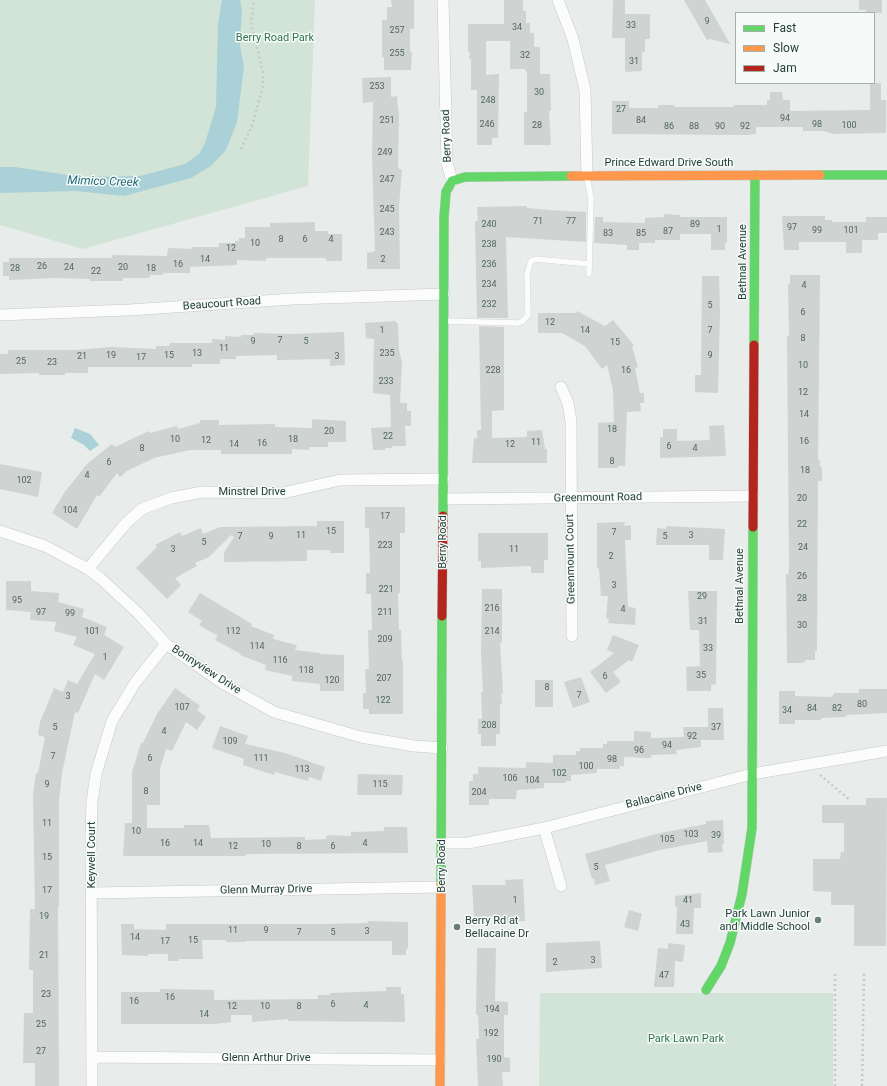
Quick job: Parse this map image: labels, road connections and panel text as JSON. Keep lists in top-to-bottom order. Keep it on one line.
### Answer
{"streets":{"street":["Berry Road","Prince Edward Drive South","Bethnal Avenue","Beaucourt Road","Minstrel Drive","Greenmount Road","Greenmount Court","Bonnyview Drive","Ballacaine Drive","Keywell Court","Glenn Murray Drive","Glenn Arthur Drive"]},"crossings":[["Berry Road","Prince Edward Drive South"],["Berry Road","Beaucourt Road"],["Berry Road","Minstrel Drive"],["Berry Road","Greenmount Road"],["Berry Road","Bonnyview Drive"],["Berry Road","Ballacaine Drive"],["Berry Road","Glenn Murray Drive"],["Berry Road","Glenn Arthur Drive"],["Prince Edward Drive South","Bethnal Avenue"],["Bethnal Avenue","Greenmount Road"],["Bethnal Avenue","Ballacaine Drive"],["Minstrel Drive","Bonnyview Drive"],["Greenmount Road","Greenmount Court"],["Bonnyview Drive","Keywell Court"],["Keywell Court","Glenn Murray Drive"],["Keywell Court","Glenn Arthur Drive"]],"water":["Mimico Creek"],"parks":["Berry Road Park","Park Lawn Park"],"places":["Park Lawn Junior and Middle School","Berry Rd at Bellacaine Dr"],"house_numbers":["9","33","34","257","255","32","31","253","30","248","27","94","251","84","246","98","28","100","86","88","90","92","249","247","245","71","77","240","89","97","1","99","101","87","243","83","85","8","6","4","10","238","12","14","2","16","236","26","24","20","28","18","22","234","4","232","5","6","12","1","14","7","8","7","9","5","15","11","13","235","19","15","9","21","3","17","25","23","10","228","16","233","12","14","18","20","22","10","18","12","16","11","16","14","12","6","8","4","8","6","18","4","102","20","104","17","22","15","7","11","3","7","9","5","5","223","24","3","11","2","26","3","221","29","28","95","216","4","97","211","99","31","30","101","112","214","209","114","33","1","116","118","35","6","207","120","8","7","3","122","80","107","84","82","34","208","5","37","4","92","109","94","96","7","6","111","98","100","113","102","106","104","9","115","8","204","11","10","103","39","105","16","14","4","10","12","8","6","15","5","17","1","41","19","43","11","9","3","7","5","14","15","17","21","3","2","47","23","16","16","6","4","12","10","8","194","14","25","192","27","190"],"legend":["Fast","Slow","Jam"]}
